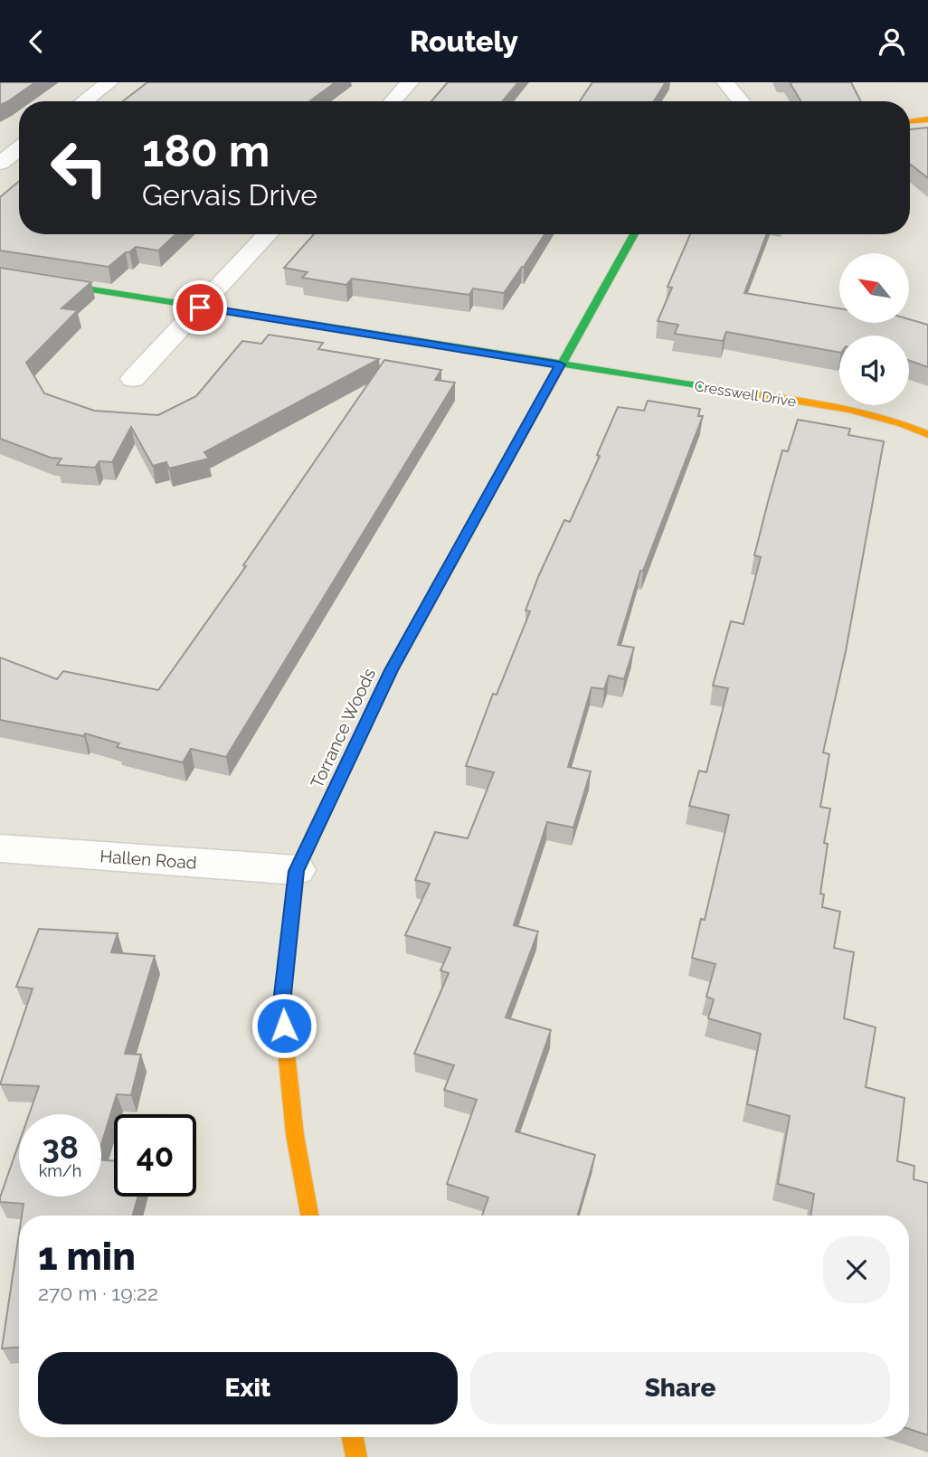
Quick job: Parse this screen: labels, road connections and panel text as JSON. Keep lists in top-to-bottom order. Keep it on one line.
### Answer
{"streets":{"street":["Cresswell Drive","Torrance Woods","Hallen Road"]},"crossings":[["Cresswell Drive","Torrance Woods"],["Torrance Woods","Hallen Road"]],"north":"top left","page":{"header":"Routely","turn":["180 m","Gervais Drive"],"speed":"38 km/h","limit":"40","heading":["1 min","270 m · 19:22"],"buttons":["Exit","Share"]}}
